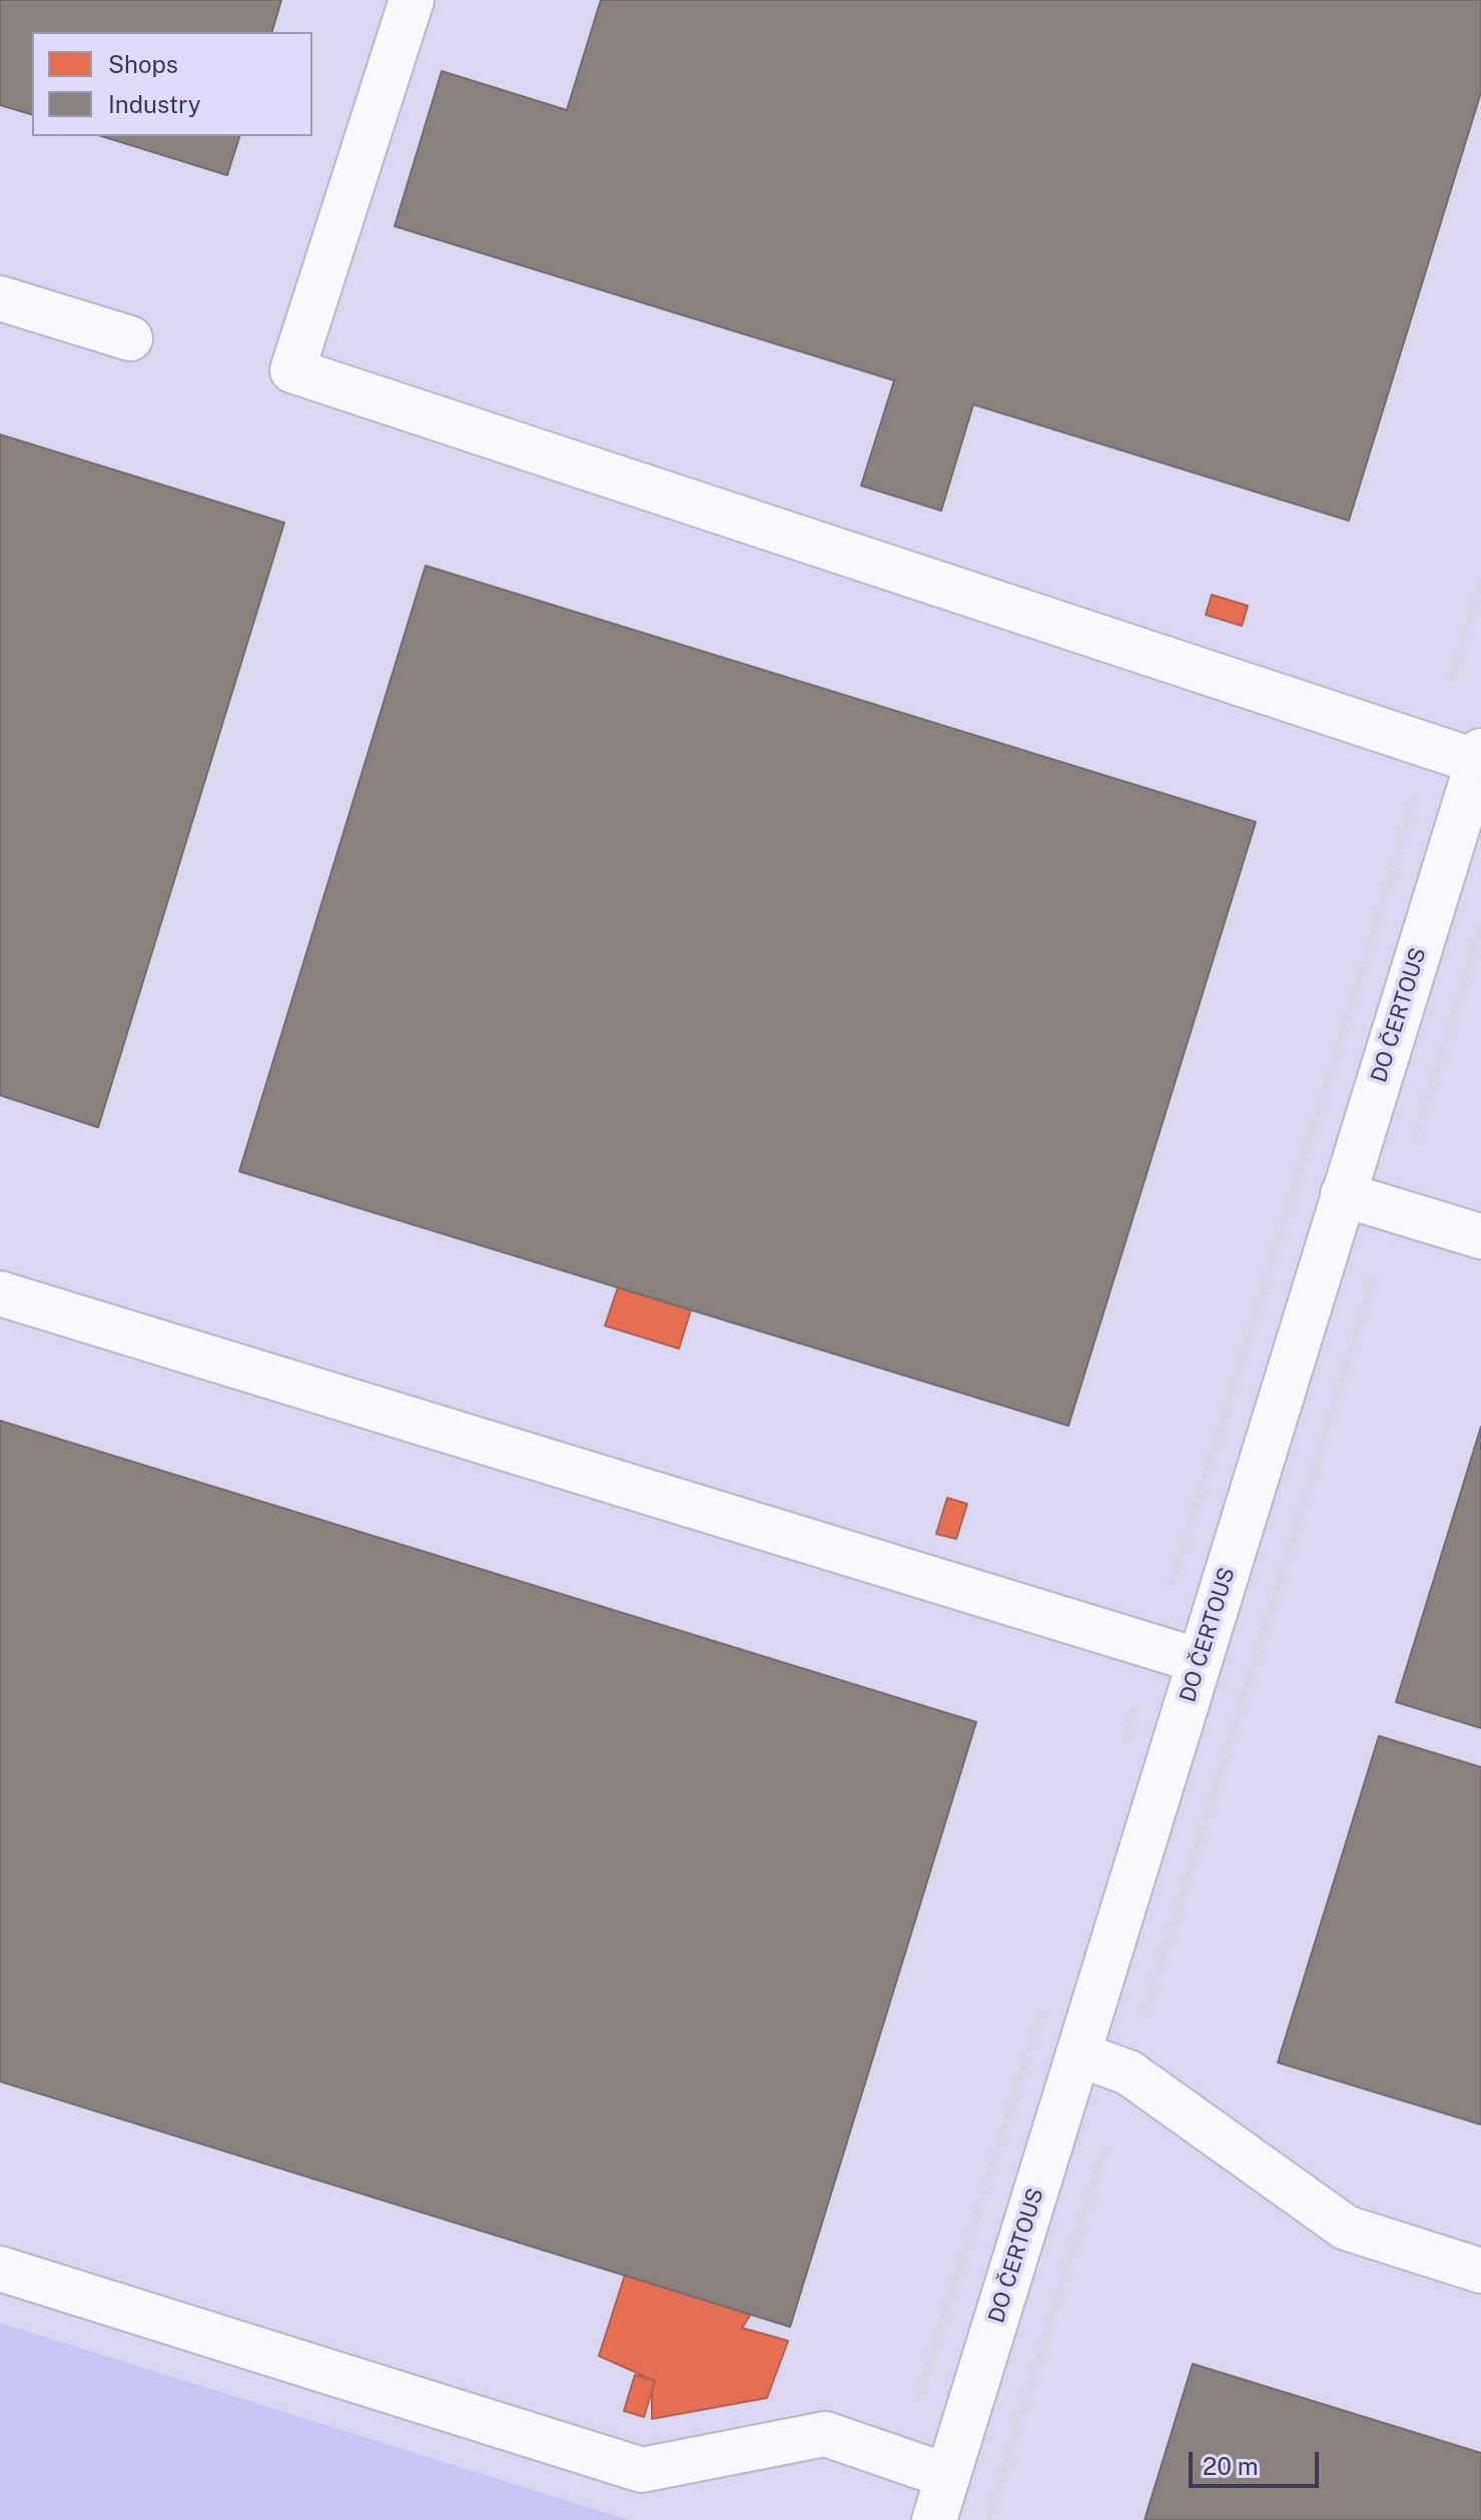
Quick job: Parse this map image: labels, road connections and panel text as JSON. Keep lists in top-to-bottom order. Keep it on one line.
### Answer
{"streets":{"street":["DO ČERTOUS"]},"legend":["Shops","Industry"],"scale_bar":"20 m"}
